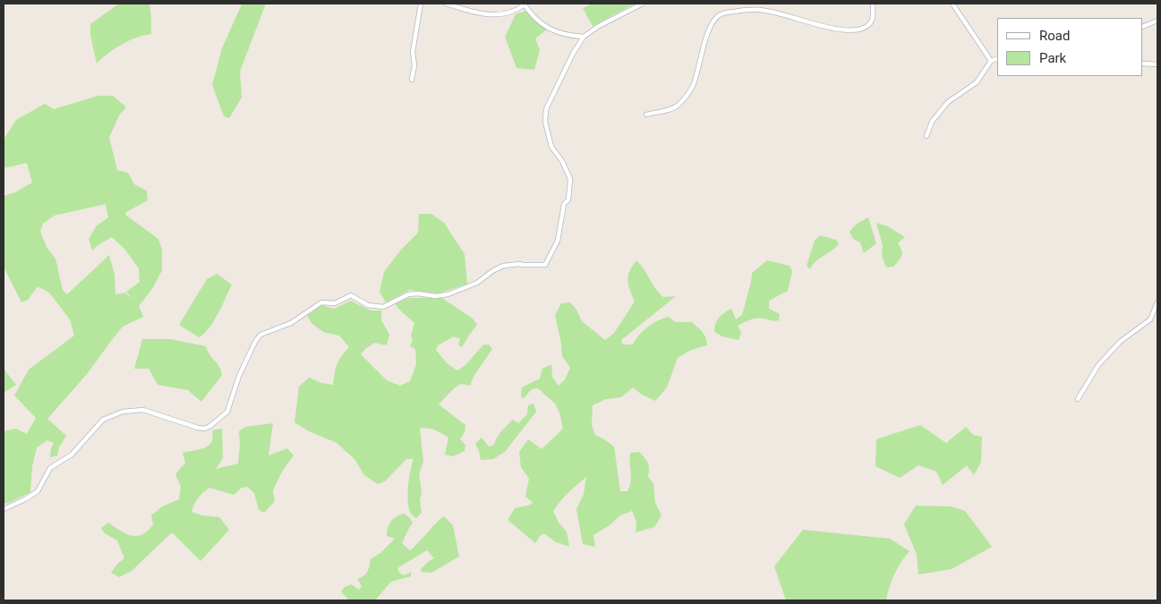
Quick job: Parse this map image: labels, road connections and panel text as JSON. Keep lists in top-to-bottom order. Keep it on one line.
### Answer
{"legend":["Road","Park"]}
